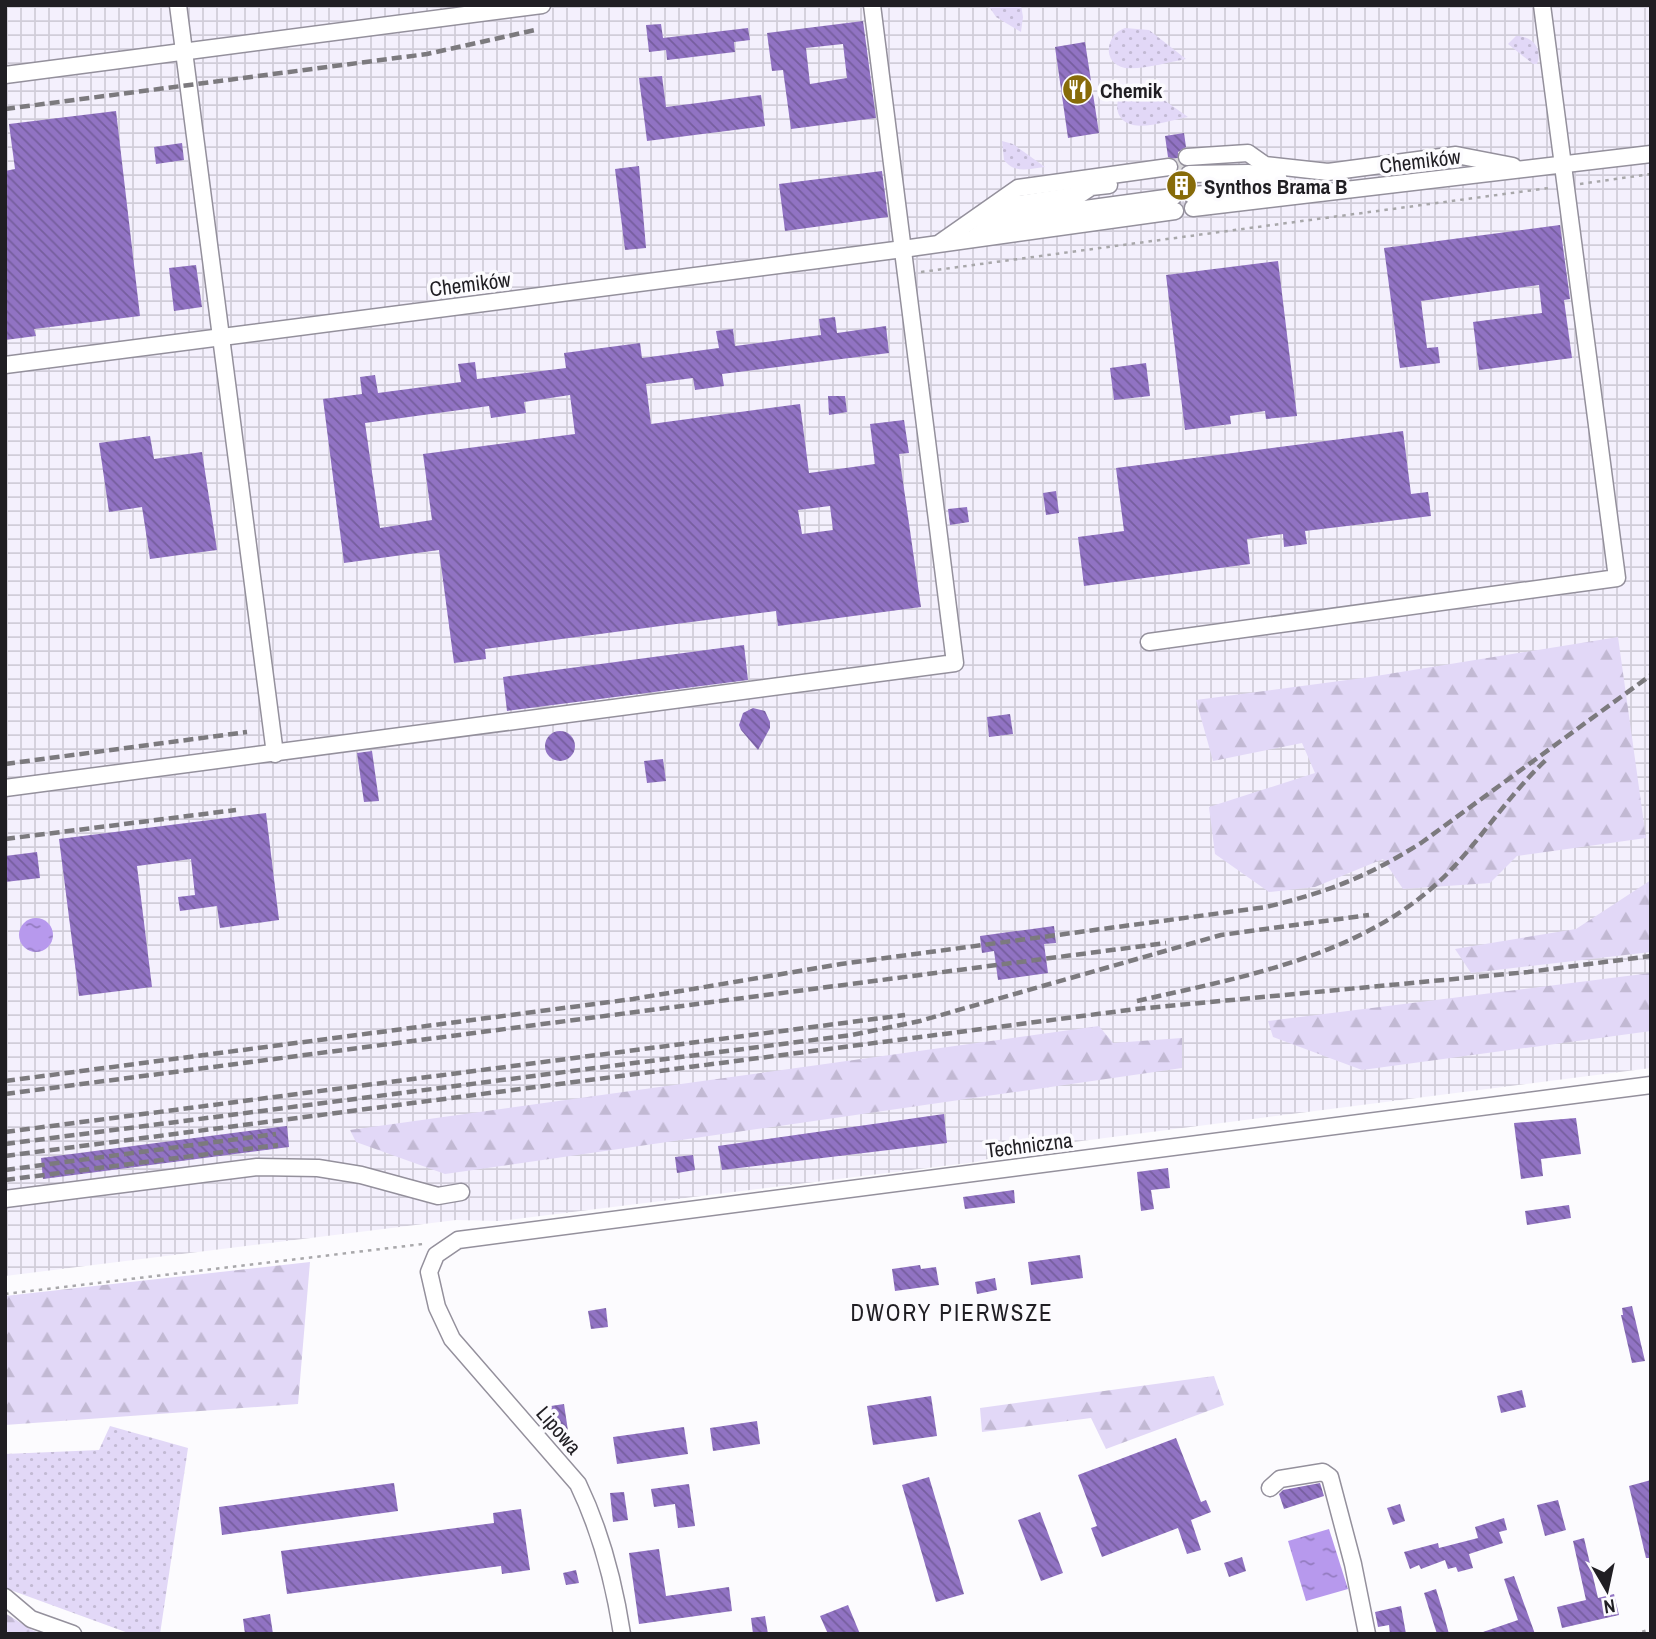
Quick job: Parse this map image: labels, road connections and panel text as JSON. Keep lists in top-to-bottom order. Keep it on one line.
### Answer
{"streets":{"street":["Chemików","Techniczna","Lipowa"]},"crossings":[["Techniczna","Lipowa"]],"districts":["DWORY PIERWSZE"],"places":{"restaurant":["Chemik"],"building":["Synthos Brama B"]},"north":"bottom"}
